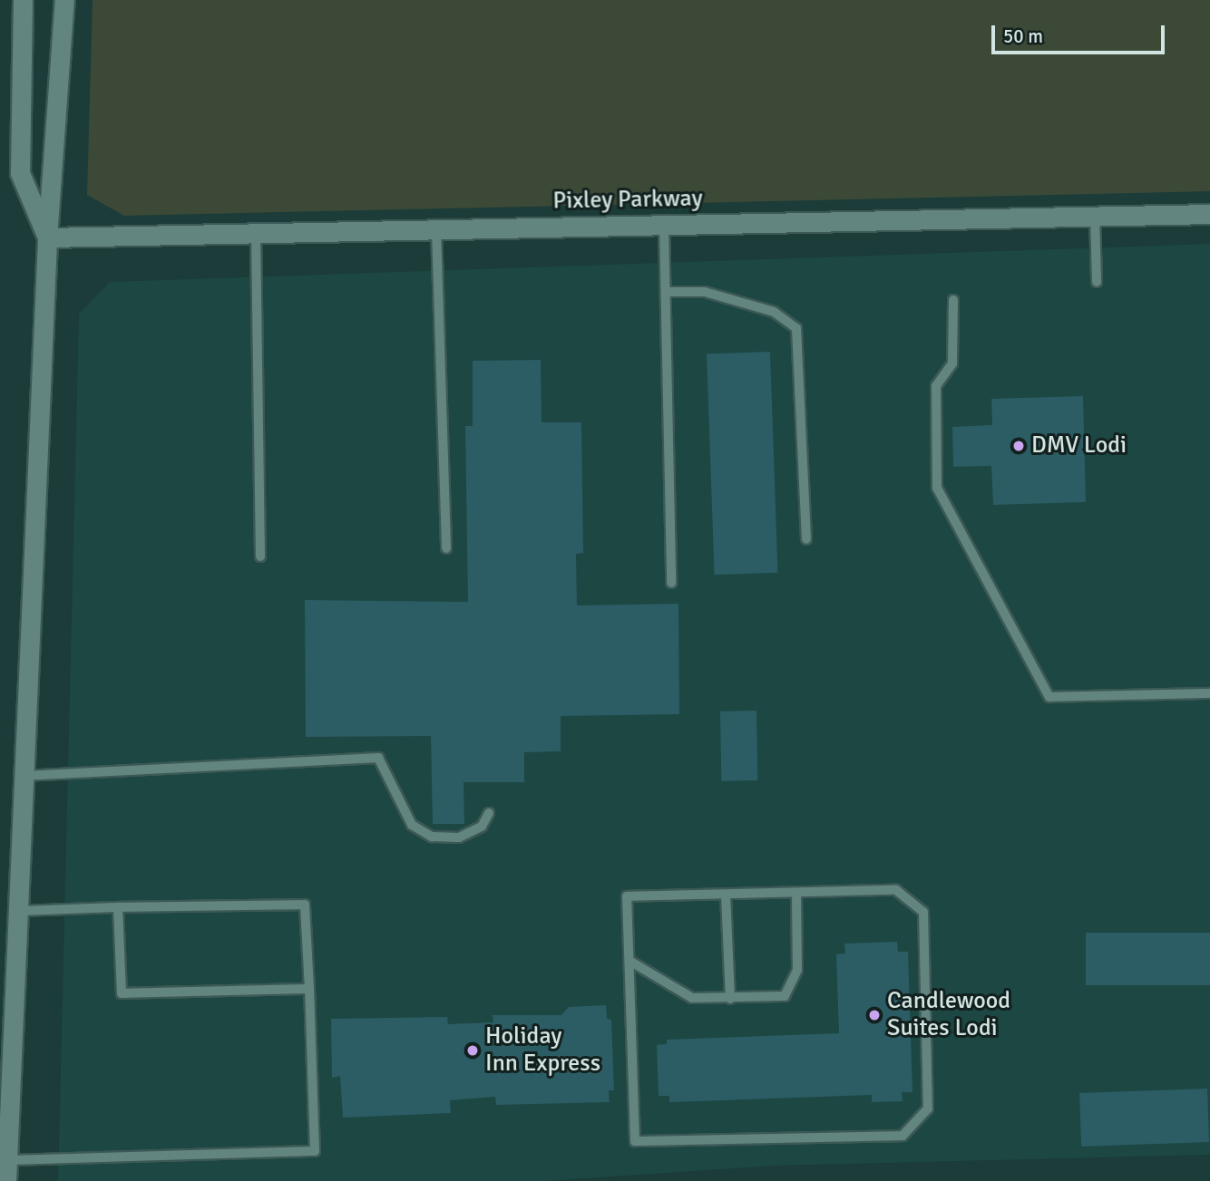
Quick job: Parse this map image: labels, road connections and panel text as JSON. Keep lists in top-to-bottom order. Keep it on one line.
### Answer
{"streets":{"street":["Pixley Parkway"]},"places":["DMV Lodi","Candlewood Suites Lodi","Holiday Inn Express"],"scale_bar":"50 m"}
